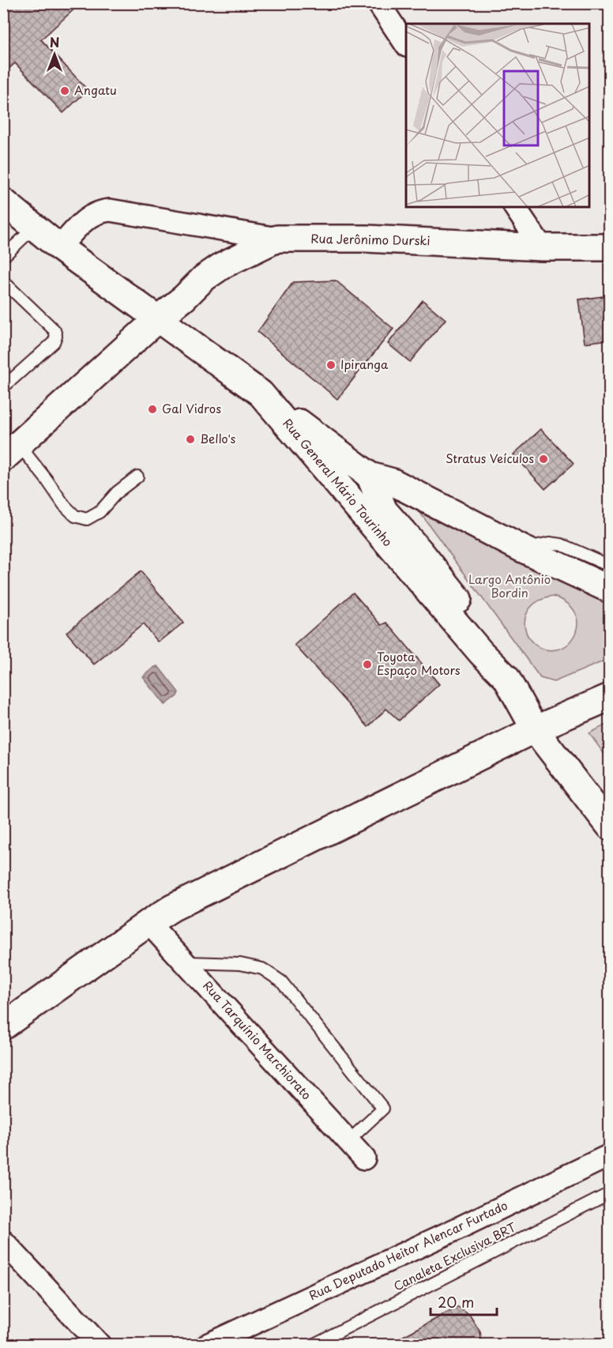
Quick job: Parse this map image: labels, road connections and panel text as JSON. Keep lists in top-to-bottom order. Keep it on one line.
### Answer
{"streets":{"main road":["Rua Jerônimo Durski","Rua General Mário Tourinho"],"street":["Rua Tarquínio Marchiorato","Rua Deputado Heitor Alencar Furtado"],"lane":["Canaleta Exclusiva BRT"]},"crossings":[["Rua Jerônimo Durski","Rua General Mário Tourinho"]],"parks":["Largo Antônio Bordin"],"places":["Angatu","Ipiranga","Gal Vidros","Bello's","Stratus Veículos","Toyota Espaço Motors"],"scale_bar":"20 m","north":"top"}
